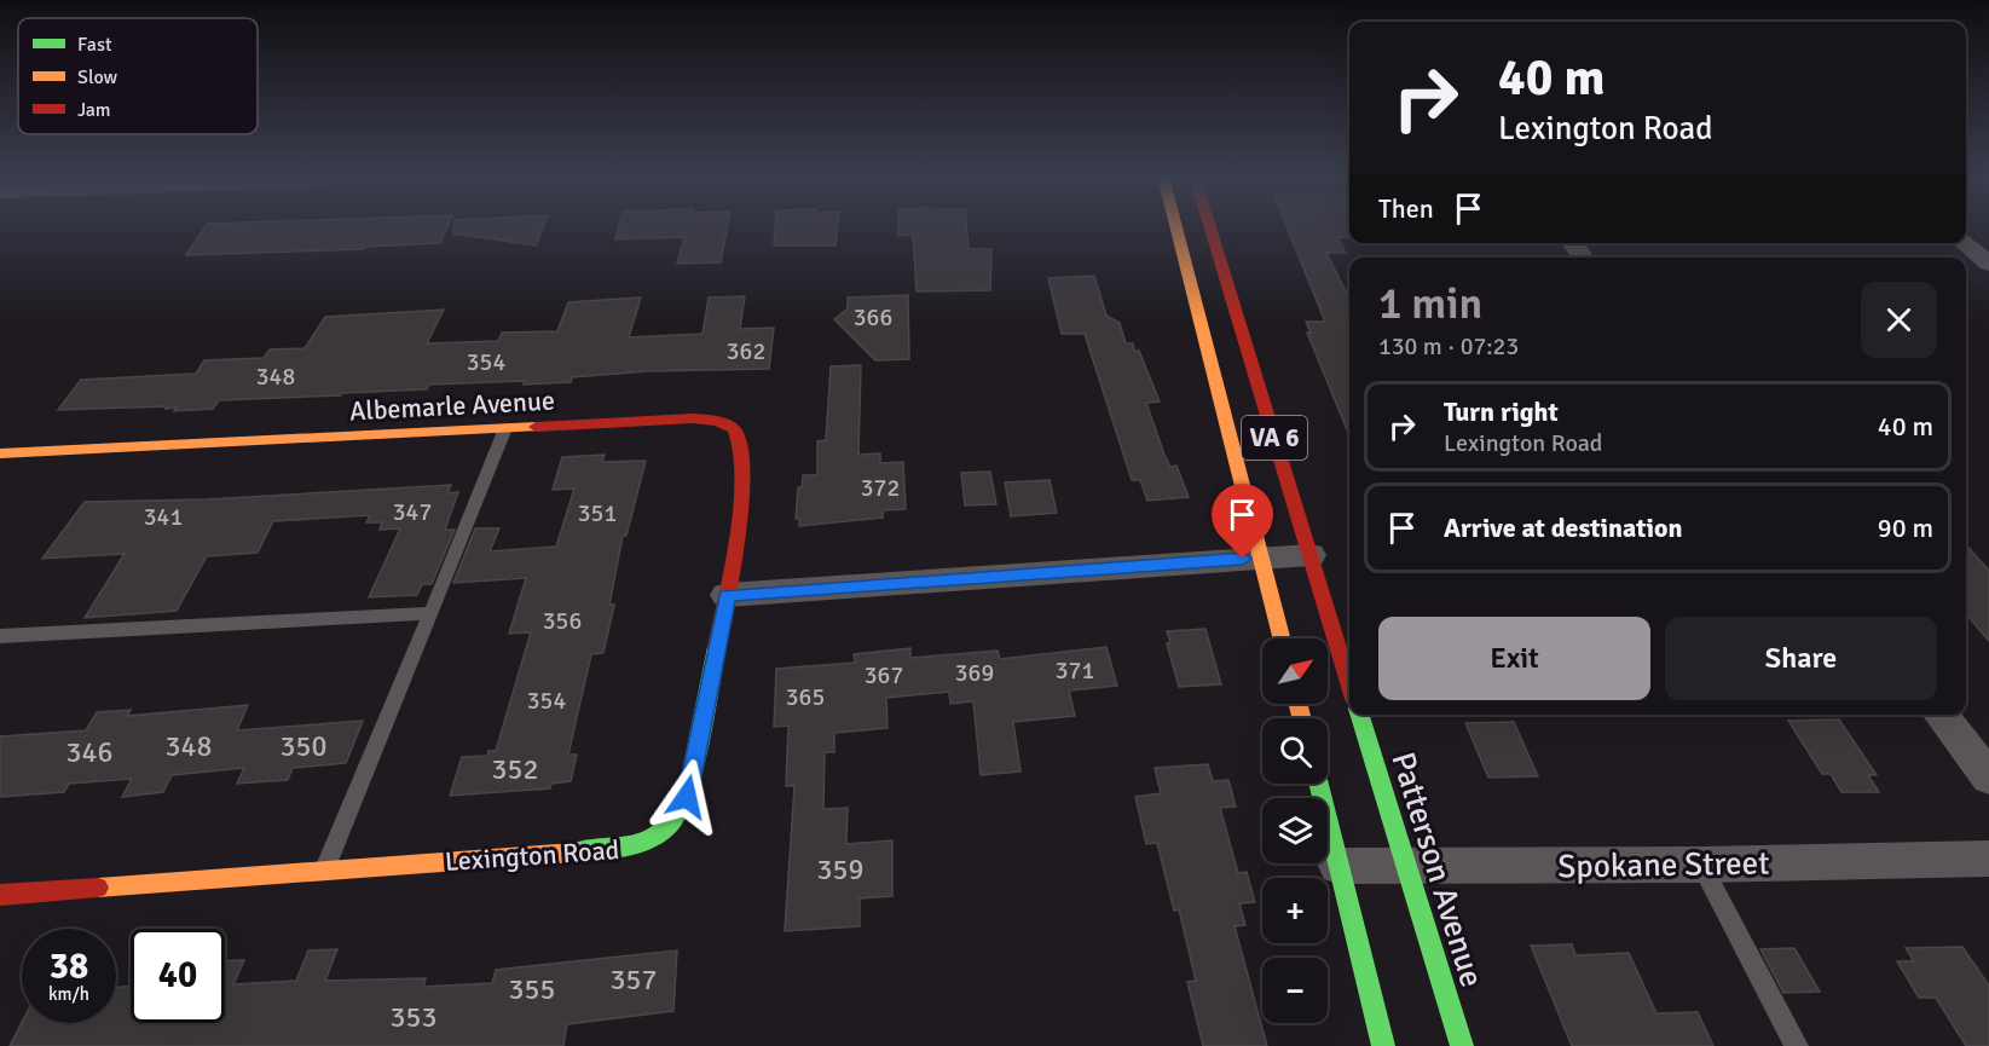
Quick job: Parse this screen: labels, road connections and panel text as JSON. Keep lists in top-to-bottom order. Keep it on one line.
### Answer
{"streets":{"main road":["Albemarle Avenue","VA 6","Lexington Road","Patterson Avenue"],"street":["Spokane Street"]},"crossings":[["Albemarle Avenue","Lexington Road"],["Spokane Street","Patterson Avenue"]],"house_numbers":["366","362","354","348","372","347","351","341","356","371","369","367","365","354","348","350","346","352","359","357","355","353"],"legend":["Fast","Slow","Jam"],"north":"top right","page":{"turn":["40 m","Lexington Road"],"then":"Then","heading":["1 min","130 m · 07:23"],"list":[{"name":"Turn right","note":"Lexington Road","value":"40 m"},{"name":"Arrive at destination","value":"90 m"}],"buttons":["Exit","Share"],"map_buttons":["+","−"],"speed":"38 km/h","limit":"40"}}
